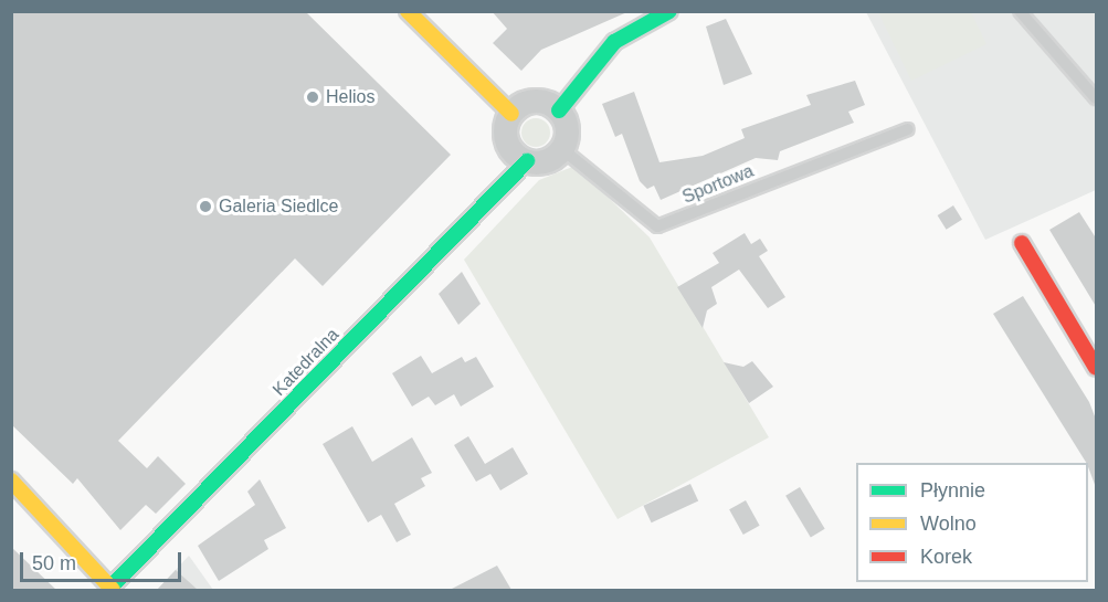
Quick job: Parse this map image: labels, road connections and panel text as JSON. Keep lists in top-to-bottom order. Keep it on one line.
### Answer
{"streets":{"street":["Katedralna"],"lane":["Sportowa"]},"crossings":[["Sportowa","Katedralna"]],"places":["Helios","Galeria Siedlce"],"legend":["Płynnie","Wolno","Korek"],"scale_bar":"50 m"}
